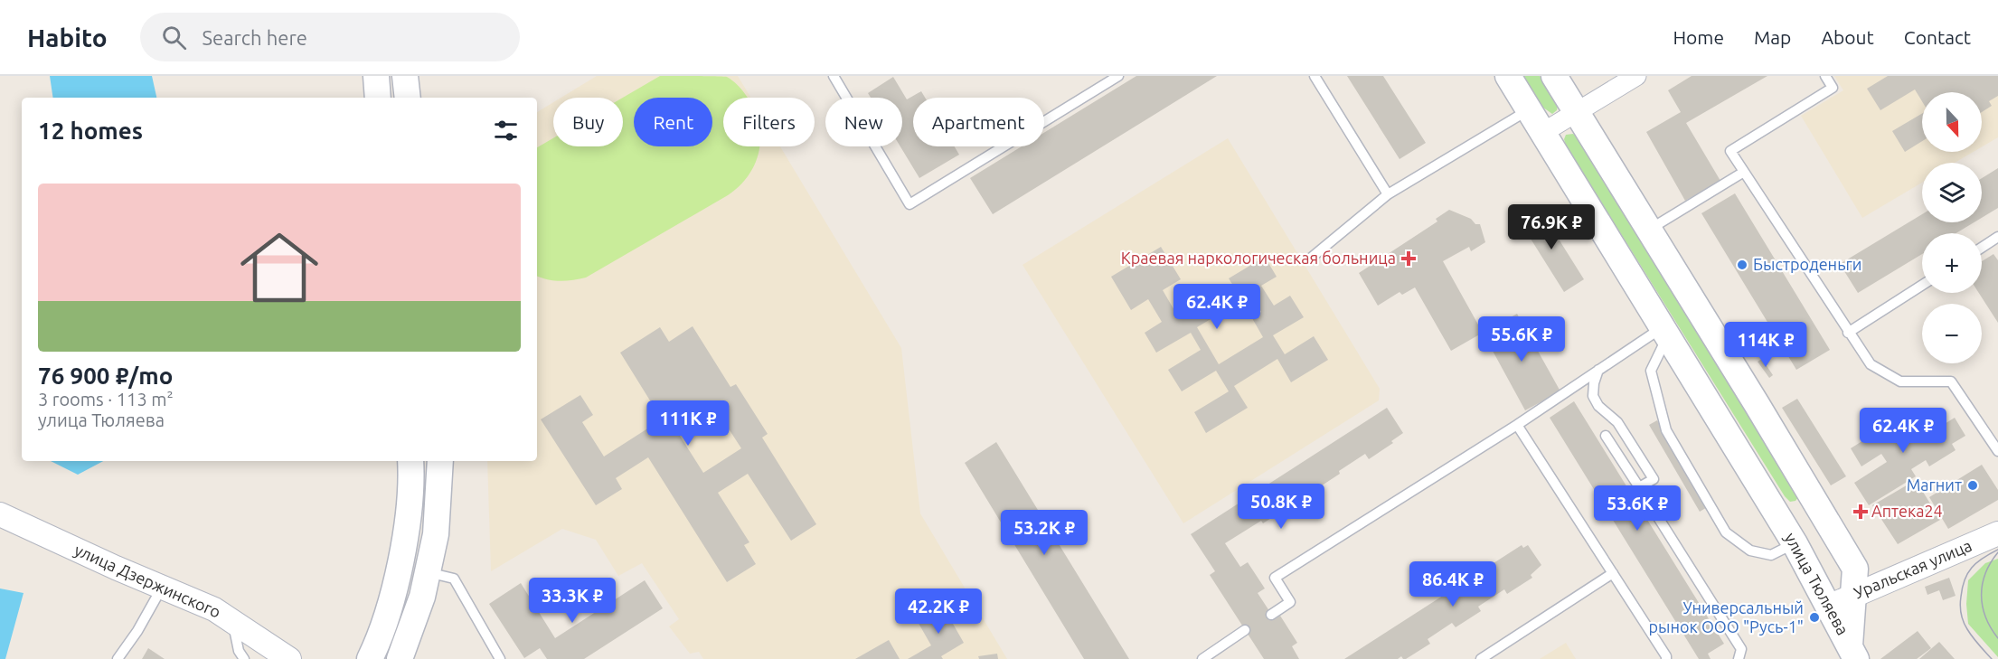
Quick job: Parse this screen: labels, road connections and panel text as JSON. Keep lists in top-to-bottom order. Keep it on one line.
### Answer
{"streets":{"main road":["улица Тюляева"],"street":["Уральская улица","улица Дзержинского"]},"crossings":[["Уральская улица","улица Тюляева"]],"places":{"health":["Краевая наркологическая больница","Аптека24"],"other":["Быстроденьги","Магнит","Универсальный рынок ООО \"Русь-1\""]},"north":"bottom","page":{"header":"Habito","search":"Search here","nav":["Home","Map","About","Contact"],"map_buttons":["+","−"],"chip":["Buy","Rent","Filters","New","Apartment"],"heading":"12 homes","list":[{"name":"76 900 ₽/mo","note":"3 rooms · 113 m² · улица Тюляева"}],"price":["76.9K ₽","62.4K ₽","55.6K ₽","114K ₽","111K ₽","62.4K ₽","50.8K ₽","53.6K ₽","53.2K ₽","86.4K ₽","33.3K ₽","42.2K ₽"]}}
